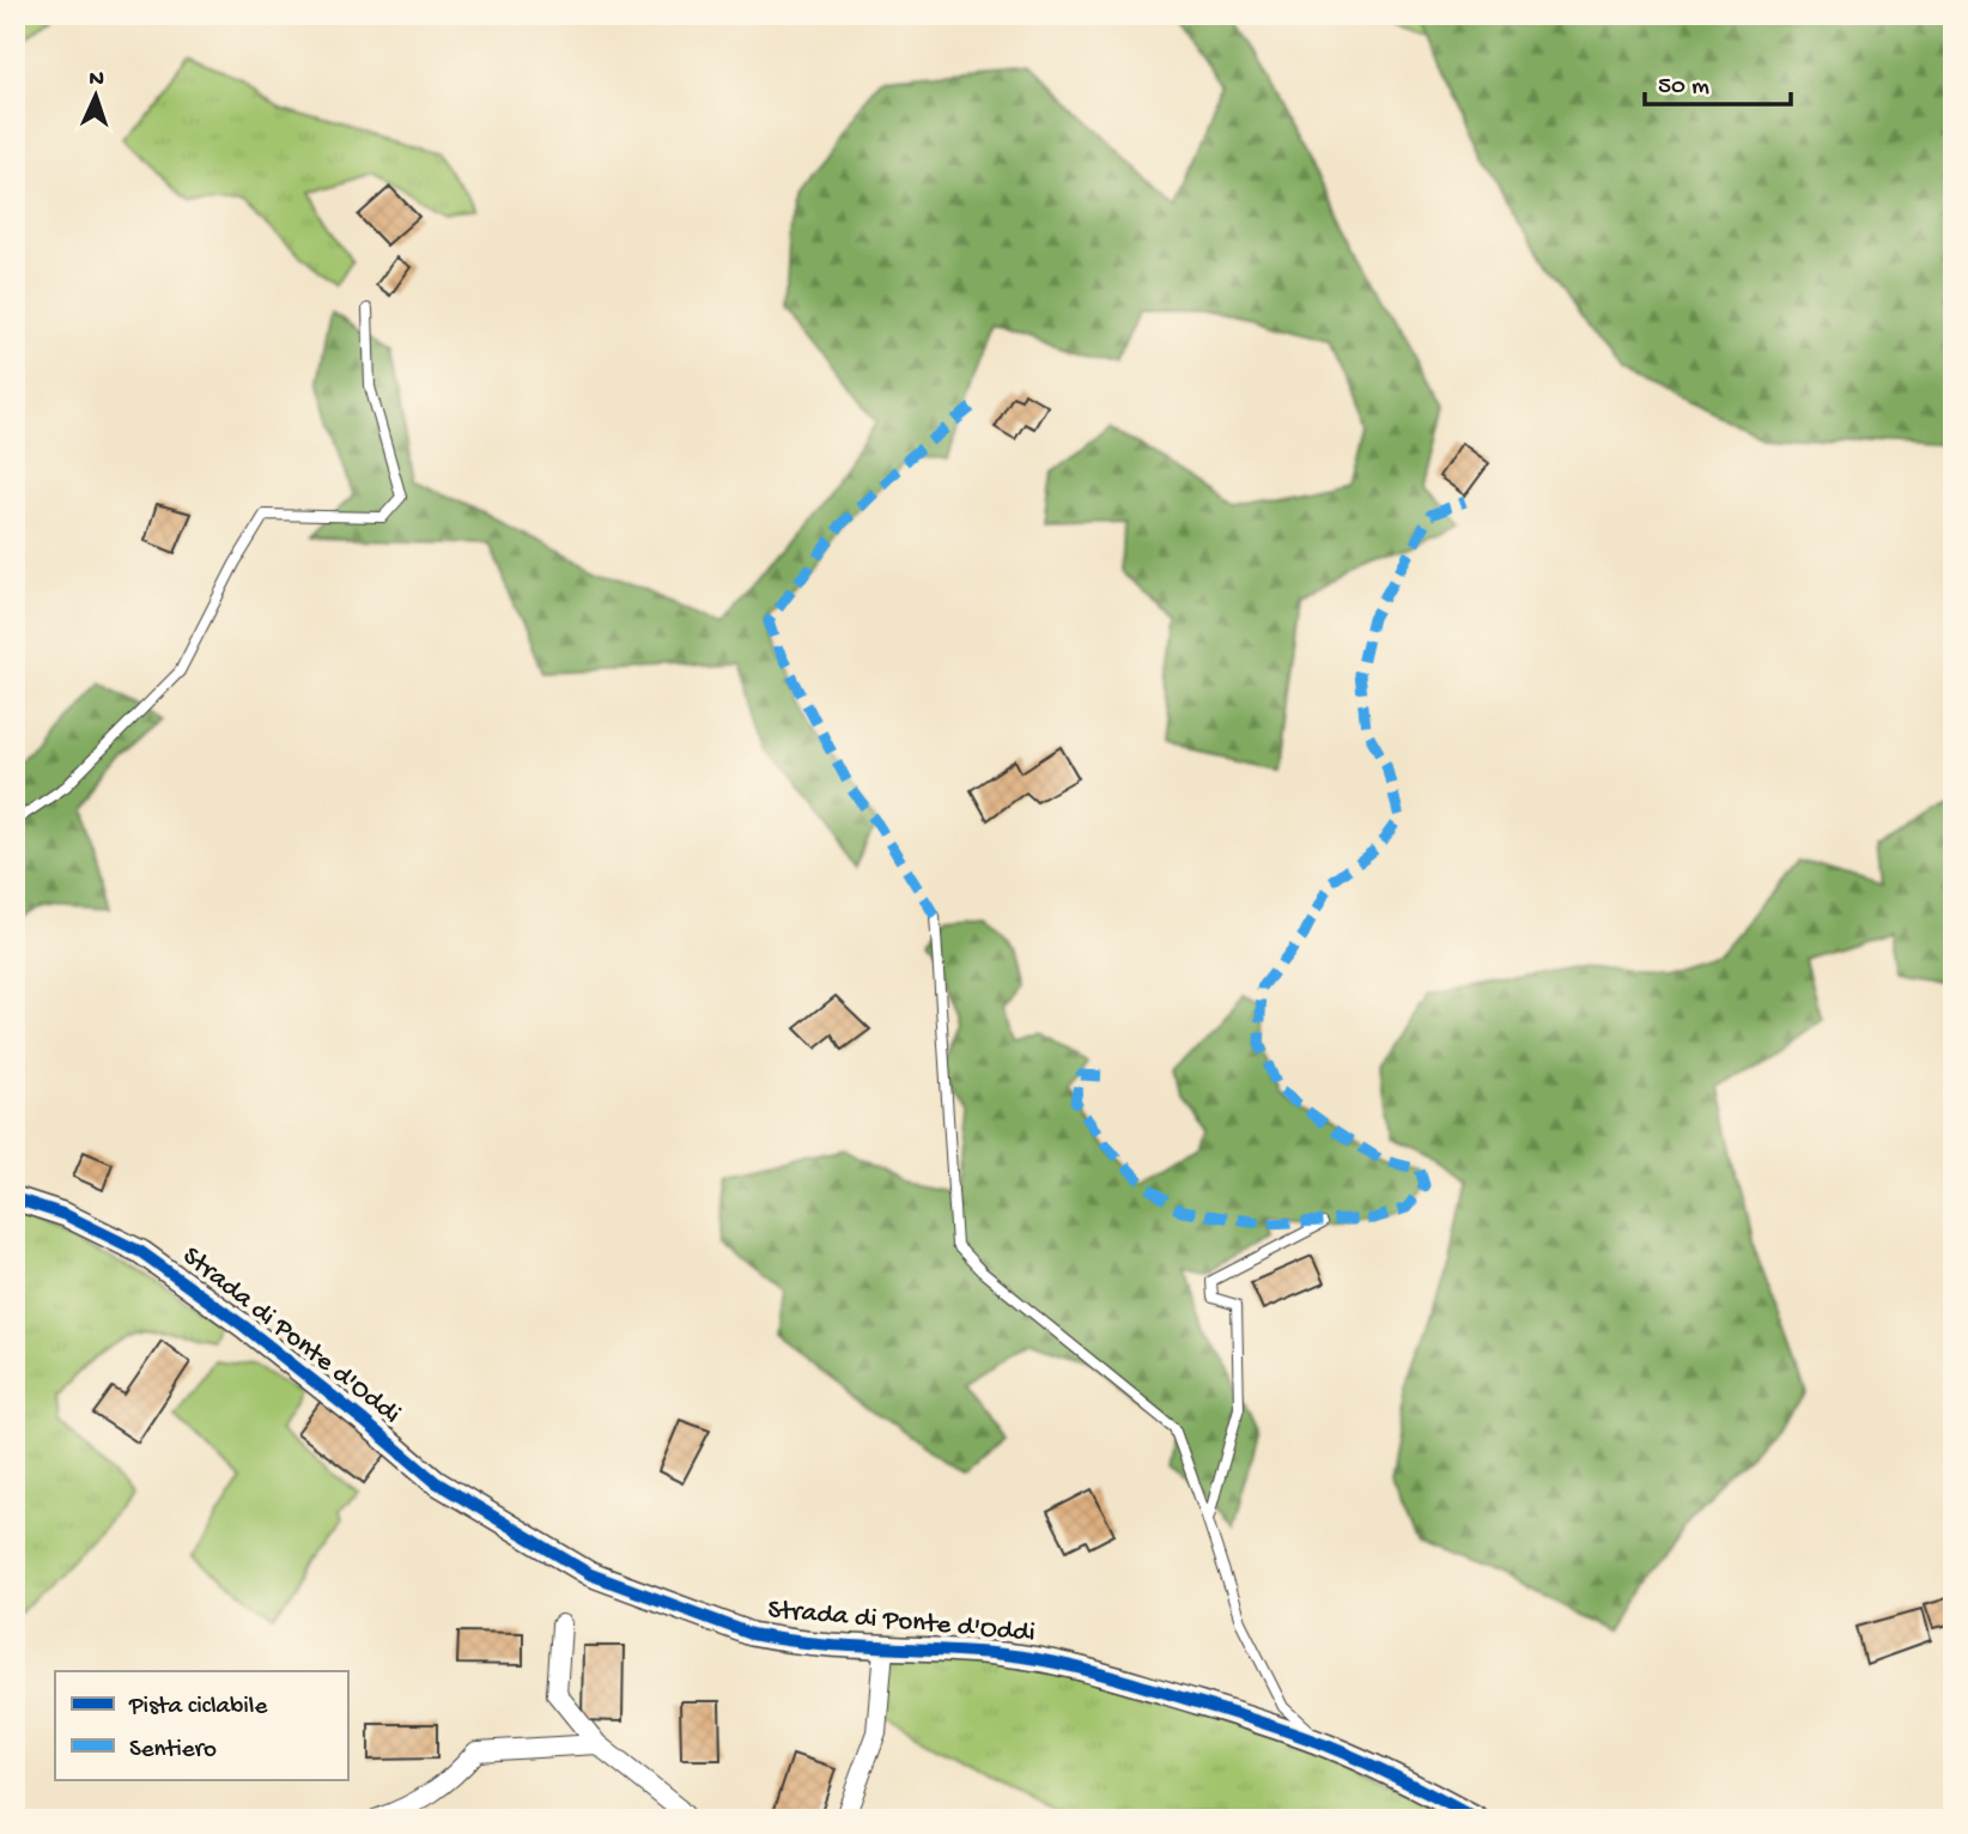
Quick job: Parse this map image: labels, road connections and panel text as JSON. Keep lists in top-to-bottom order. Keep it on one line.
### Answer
{"streets":{"street":["Strada di Ponte d'Oddi"]},"legend":["Pista ciclabile","Sentiero"],"scale_bar":"50 m","north":"top"}
